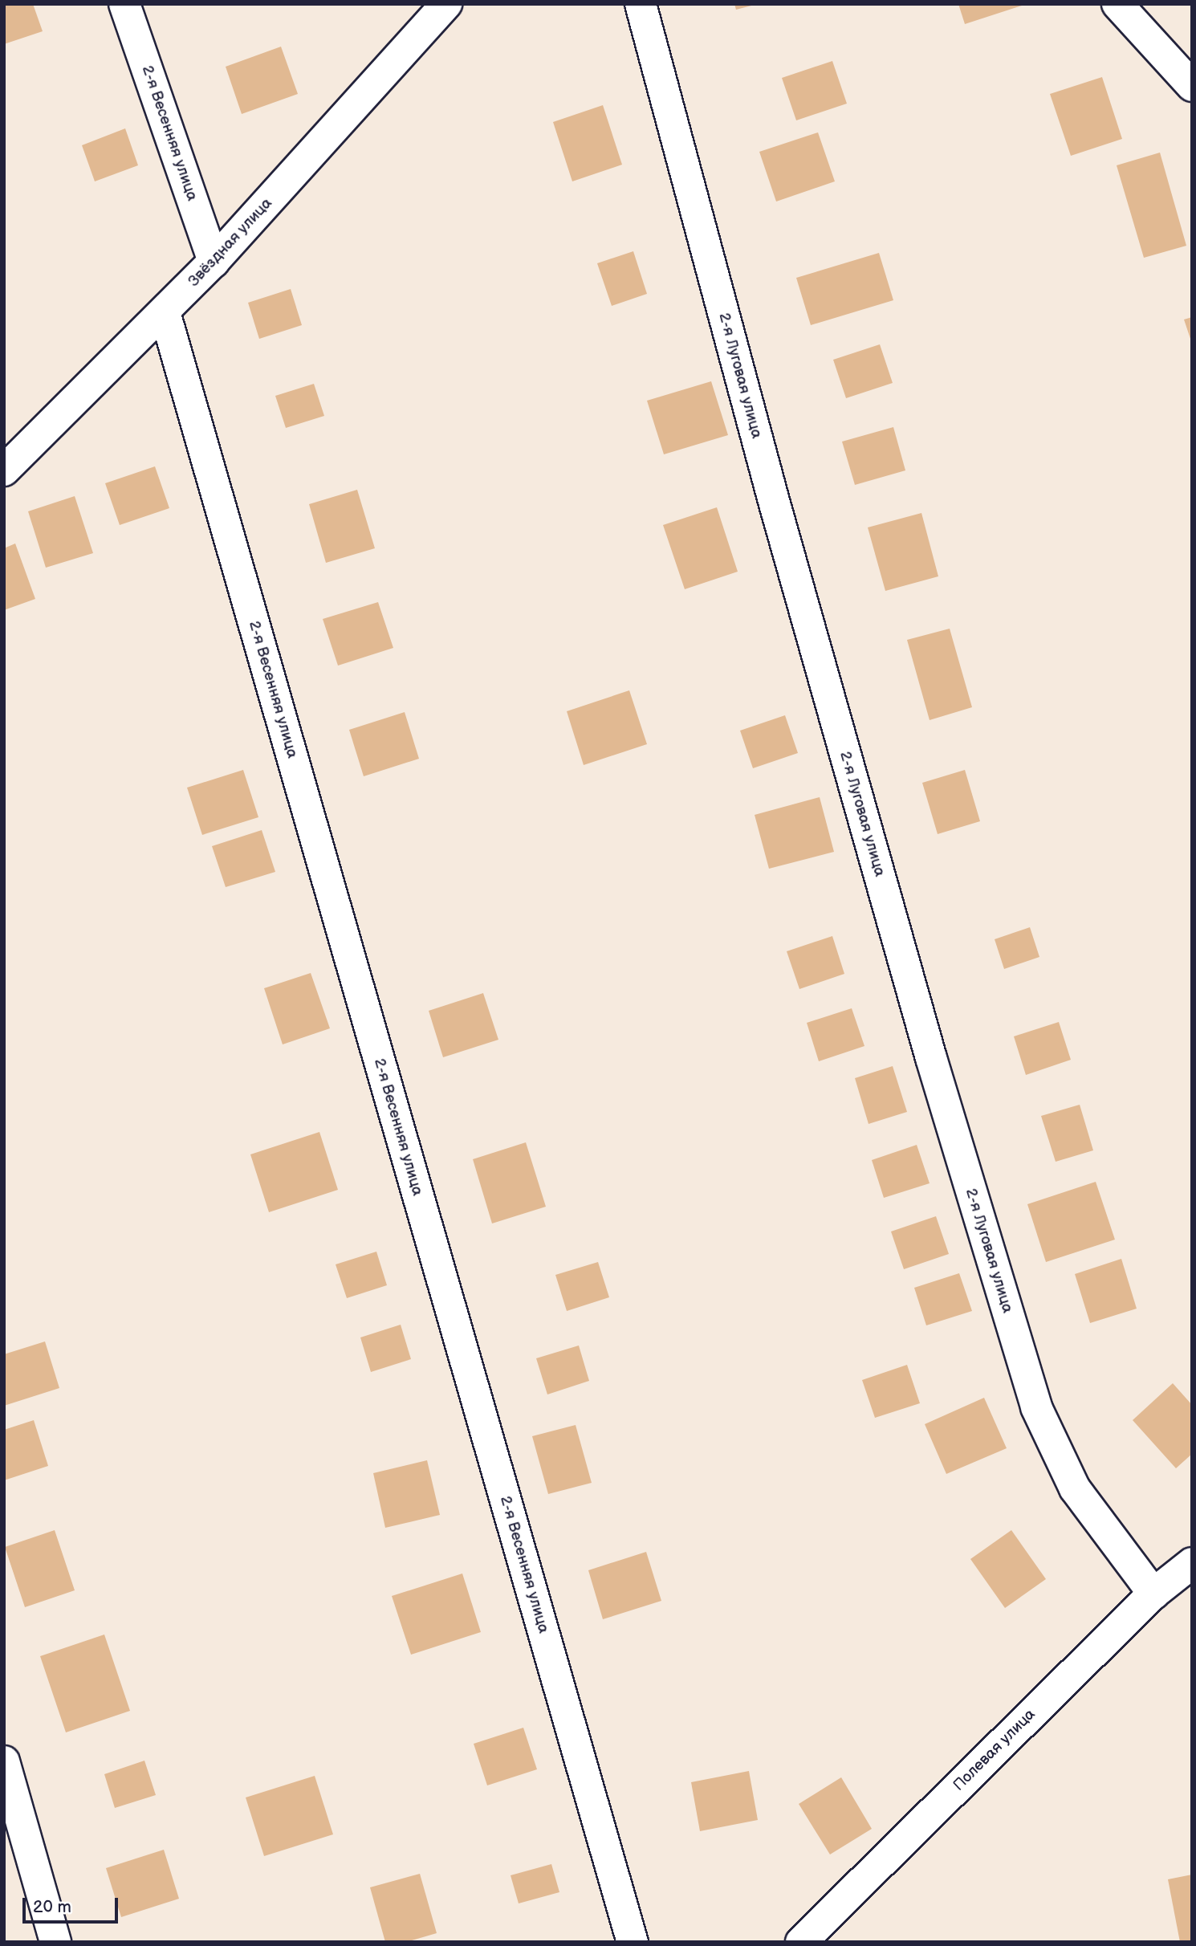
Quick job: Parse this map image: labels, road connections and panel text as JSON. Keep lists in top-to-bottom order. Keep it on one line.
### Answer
{"streets":{"street":["2-я Весенняя улица","Звёздная улица","2-я Луговая улица","Полевая улица"]},"crossings":[["2-я Весенняя улица","Звёздная улица"],["2-я Луговая улица","Полевая улица"]],"scale_bar":"20 m"}
